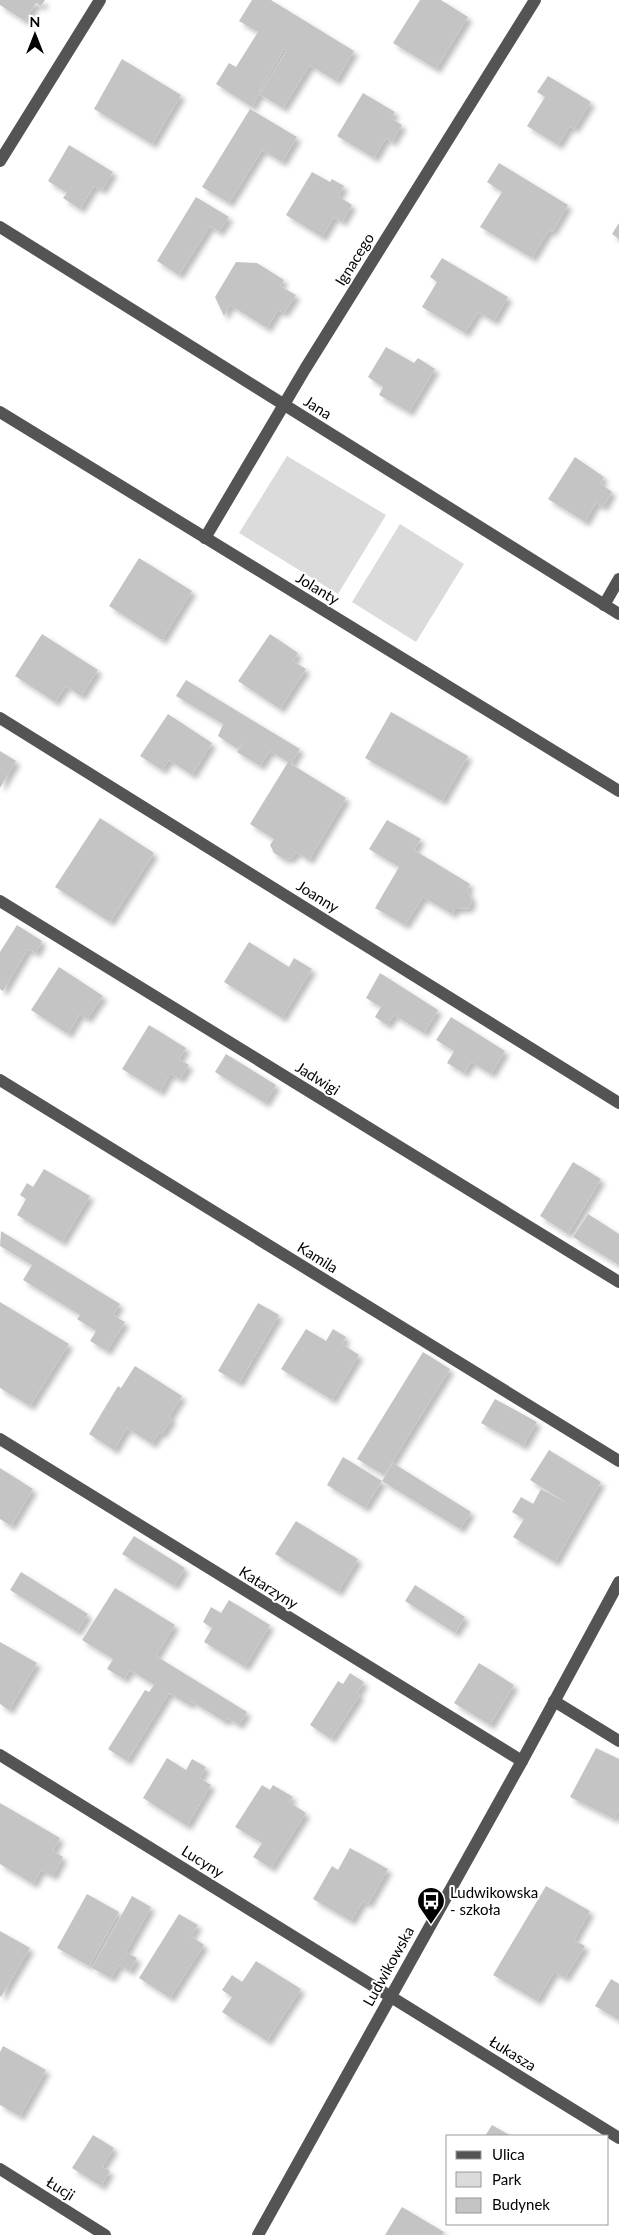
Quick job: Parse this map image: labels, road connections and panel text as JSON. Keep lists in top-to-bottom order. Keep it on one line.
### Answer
{"streets":{"street":["Ignacego","Jana","Jolanty","Joanny","Jadwigi","Kamila","Katarzyny","Lucyny","Ludwikowska","Łukasza","Łucji"]},"crossings":[["Ignacego","Jana"],["Ignacego","Jolanty"],["Katarzyny","Ludwikowska"],["Lucyny","Ludwikowska"],["Lucyny","Łukasza"],["Ludwikowska","Łukasza"]],"places":{"bus stop":["Ludwikowska - szkoła"]},"legend":["Ulica","Park","Budynek"],"north":"top"}
